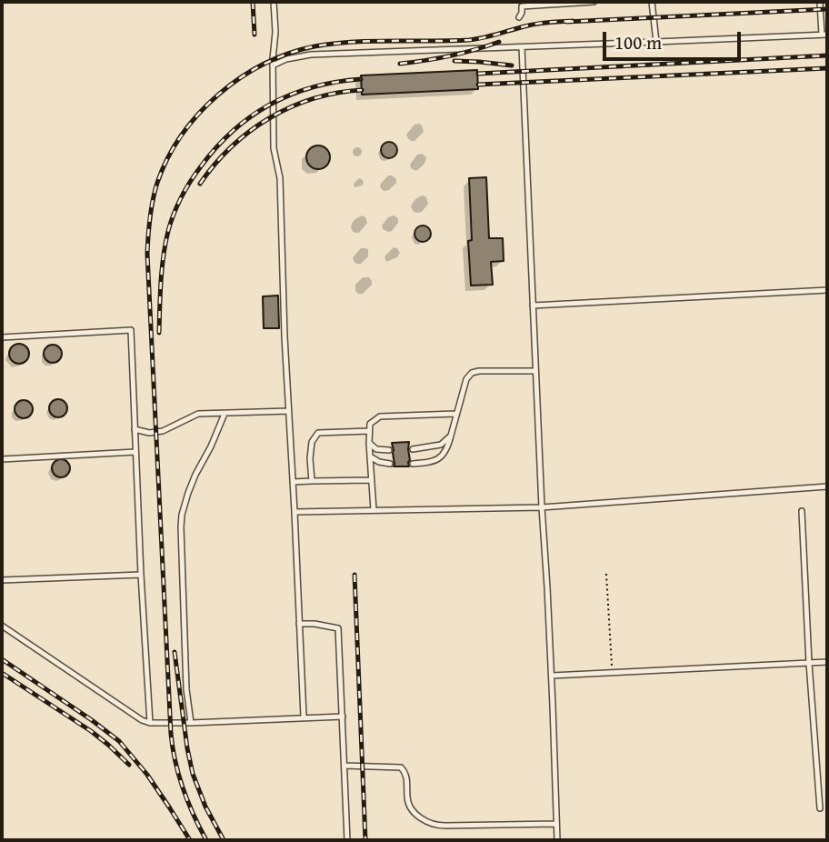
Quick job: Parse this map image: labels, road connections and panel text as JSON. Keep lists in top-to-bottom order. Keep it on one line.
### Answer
{"scale_bar":"100 m"}
